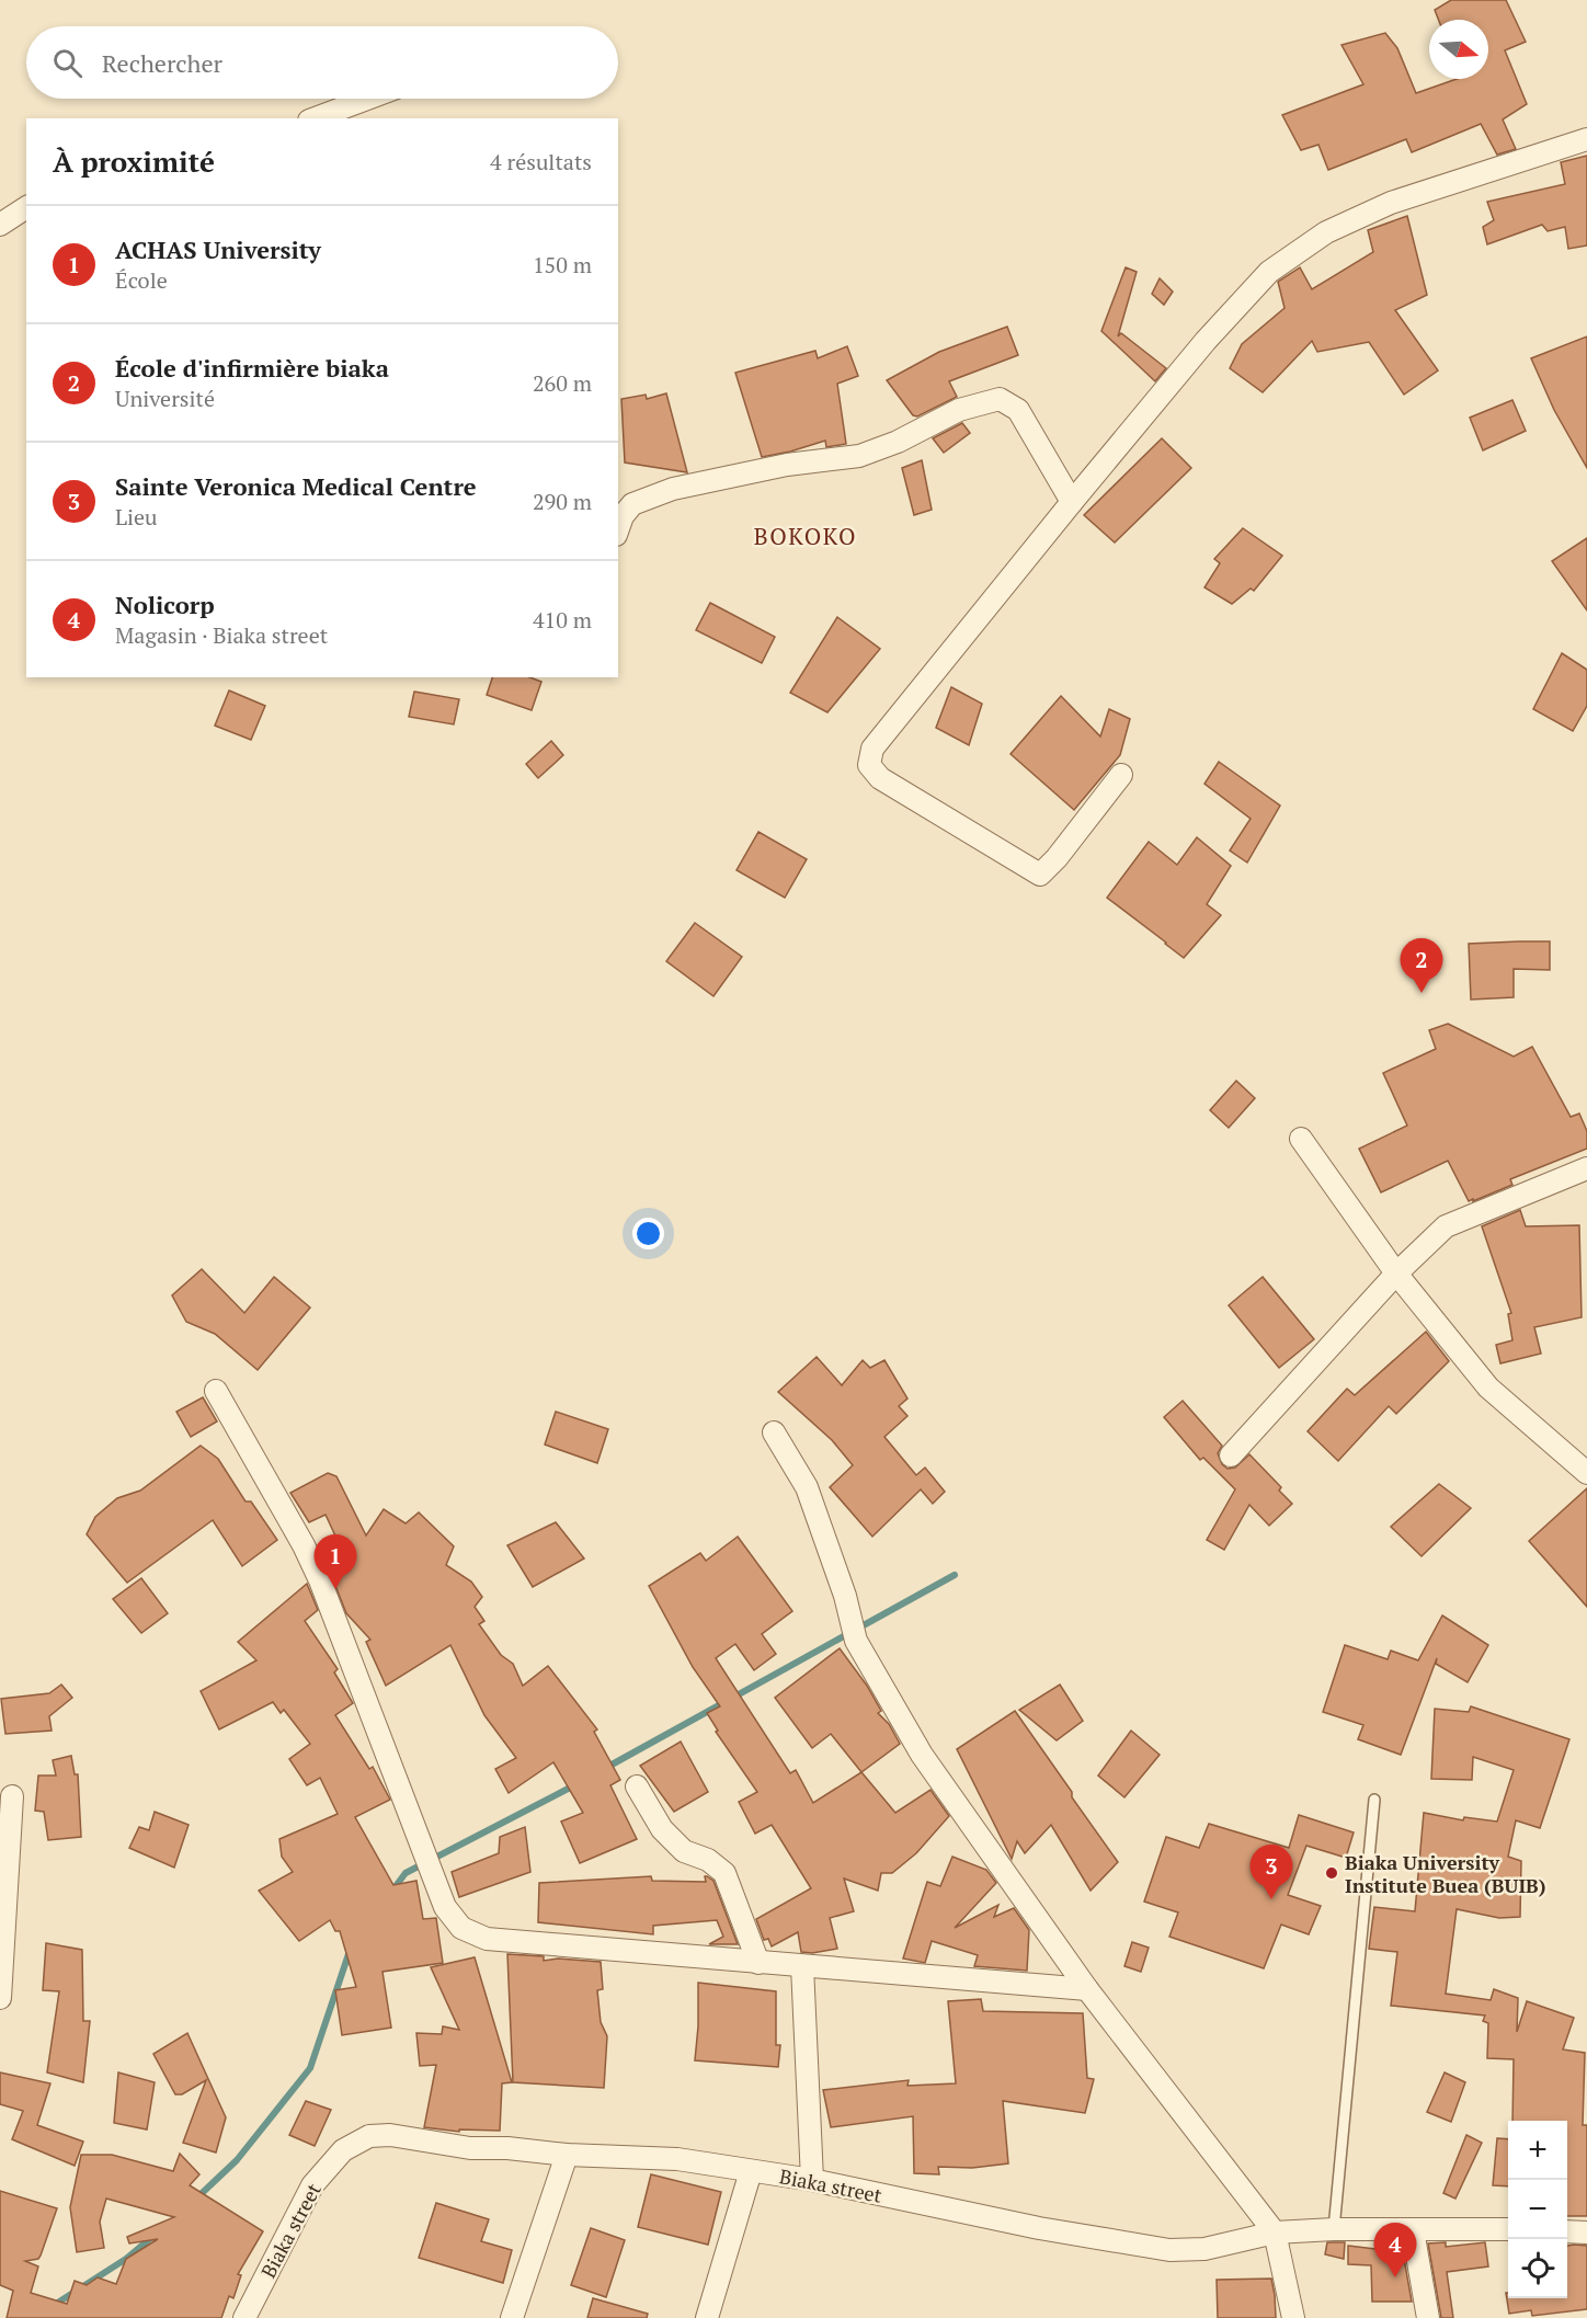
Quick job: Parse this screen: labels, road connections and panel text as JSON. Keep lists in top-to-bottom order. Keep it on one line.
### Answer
{"streets":{"street":["Biaka street"]},"districts":["BOKOKO"],"places":["Biaka University Institute Buea (BUIB)"],"north":"right","page":{"search":"Rechercher","heading":["À proximité","4 résultats"],"list":[{"mark":"1","name":"ACHAS University","note":"École","value":"150 m"},{"mark":"2","name":"École d'infirmière biaka","note":"Université","value":"260 m"},{"mark":"3","name":"Sainte Veronica Medical Centre","note":"Lieu","value":"290 m"},{"mark":"4","name":"Nolicorp","note":"Magasin · Biaka street","value":"410 m"}],"pins":["2","1","3","4"],"map_buttons":["+","−"]}}
